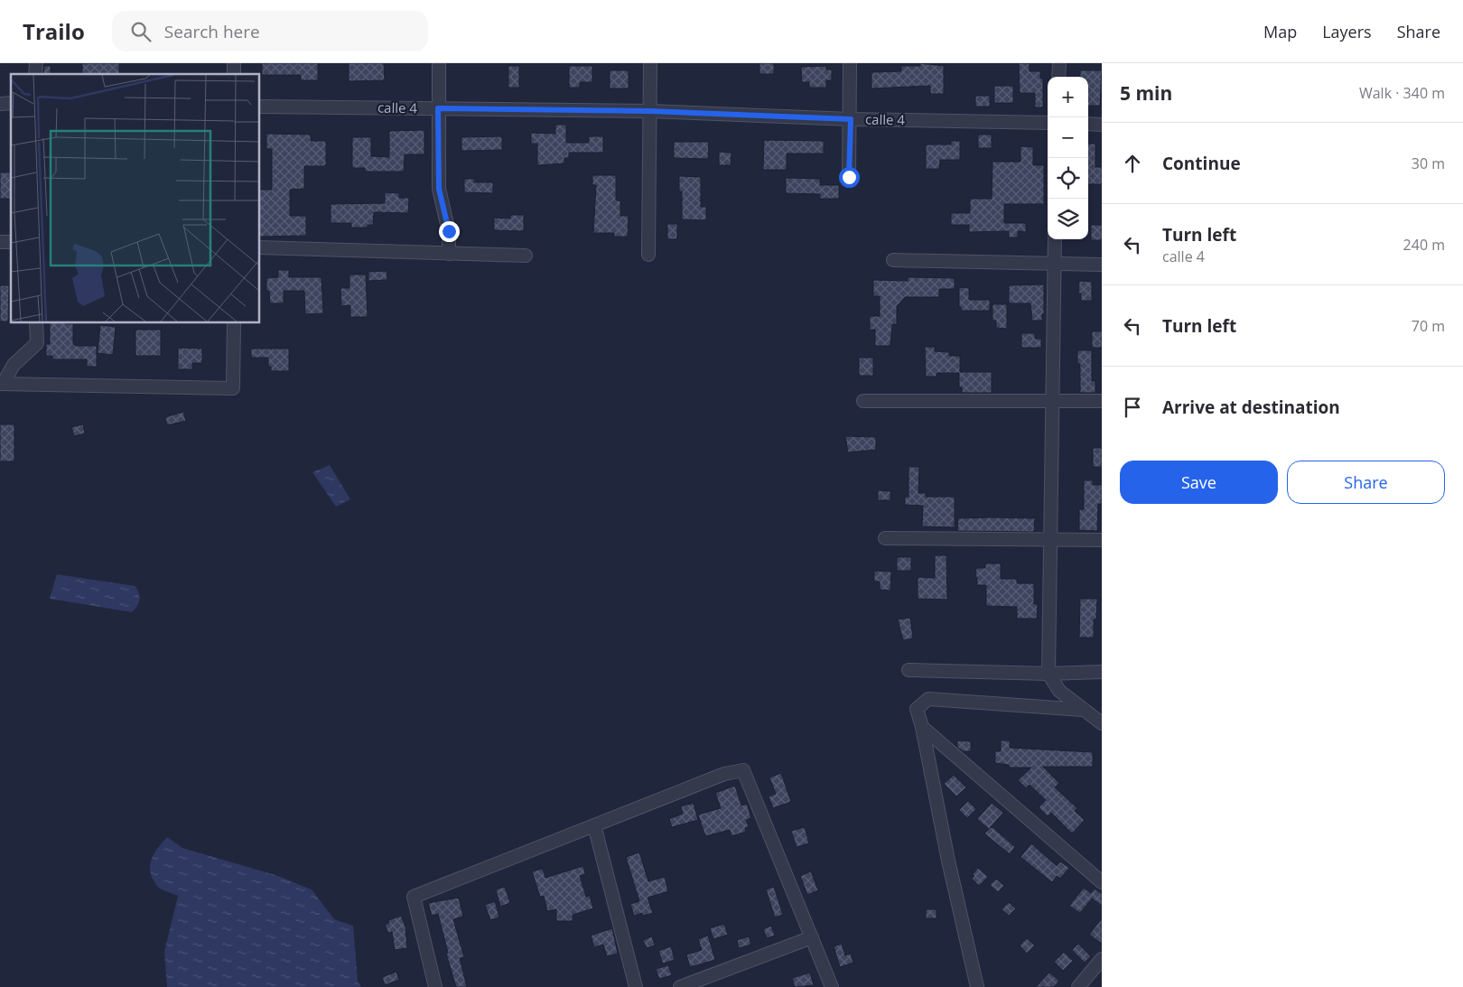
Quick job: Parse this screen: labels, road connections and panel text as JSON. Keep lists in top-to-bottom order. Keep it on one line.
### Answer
{"streets":{"street":["calle 4"]},"page":{"header":"Trailo","search":"Search here","nav":["Map","Layers","Share"],"heading":["5 min","Walk · 340 m"],"map_buttons":["+","−"],"list":[["Continue","30 m"],["Turn left","calle 4","240 m"],["Turn left","70 m"],"Arrive at destination"],"buttons":["Save","Share"]}}
